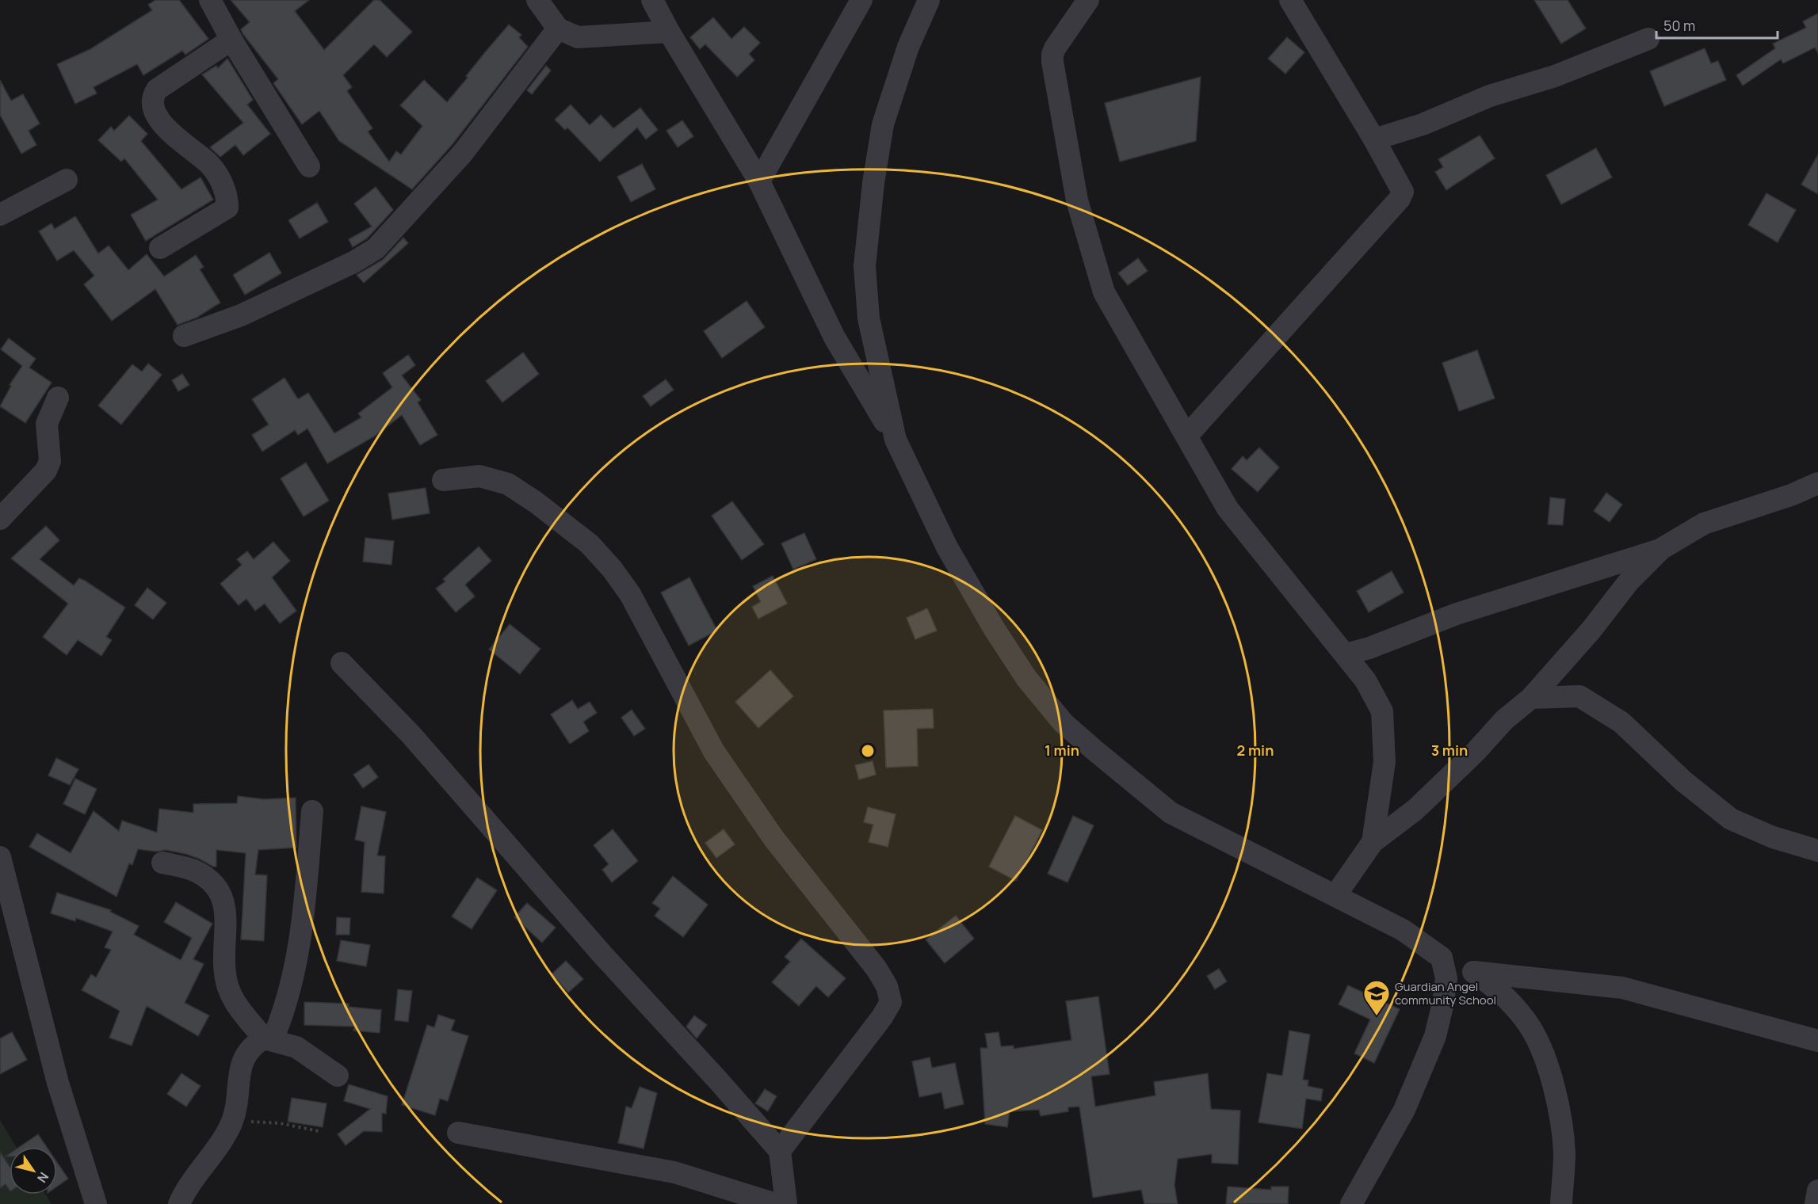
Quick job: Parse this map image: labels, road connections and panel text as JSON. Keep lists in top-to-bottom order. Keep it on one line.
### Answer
{"places":{"school or university":["Guardian Angel community School"]},"scale_bar":"50 m","north":"bottom right","rings":["1 min","2 min","3 min"]}
